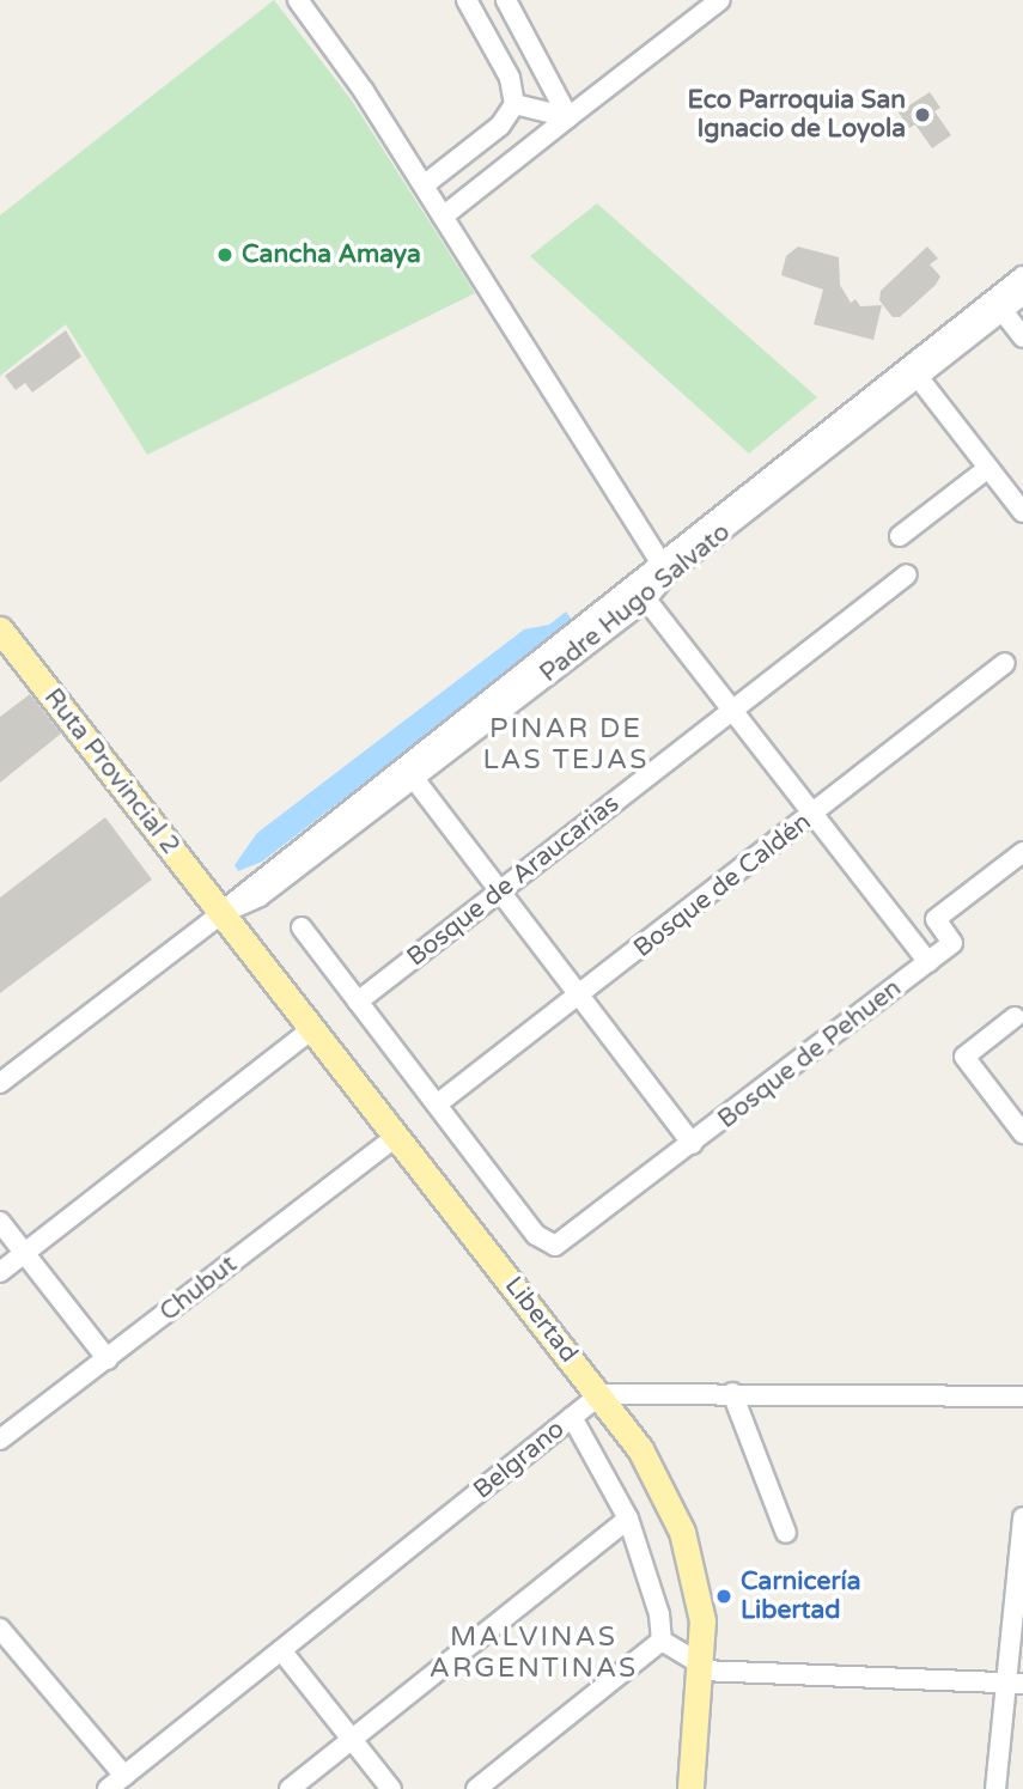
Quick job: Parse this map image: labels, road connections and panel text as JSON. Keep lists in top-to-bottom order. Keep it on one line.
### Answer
{"streets":{"main road":["Ruta Provincial 2","Libertad"],"street":["Padre Hugo Salvato","Bosque de Araucarias","Bosque de Caldén","Bosque de Pehuen","Chubut","Belgrano"]},"crossings":[["Padre Hugo Salvato","Ruta Provincial 2"],["Padre Hugo Salvato","Libertad"],["Ruta Provincial 2","Libertad"],["Bosque de Caldén","Bosque de Pehuen"],["Chubut","Libertad"],["Libertad","Belgrano"]],"districts":["PINAR DE LAS TEJAS","MALVINAS ARGENTINAS"],"places":["Eco Parroquia San Ignacio de Loyola","Cancha Amaya","Carnicería Libertad"]}
